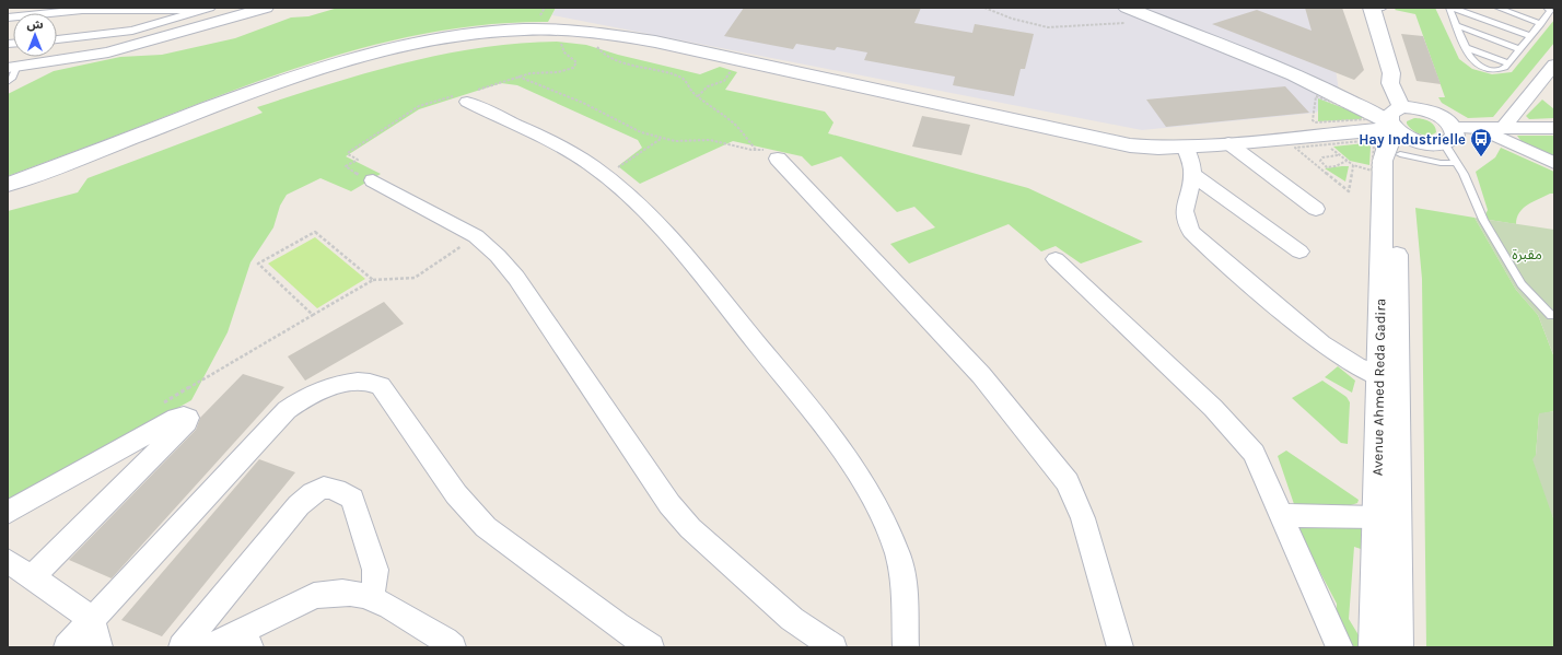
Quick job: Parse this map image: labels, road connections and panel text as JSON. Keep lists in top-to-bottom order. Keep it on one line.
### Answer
{"streets":{"street":["Avenue Ahmed Reda Gadira"]},"parks":["مقبرة"],"places":{"bus stop":["Hay Industrielle"]},"north":"top"}
